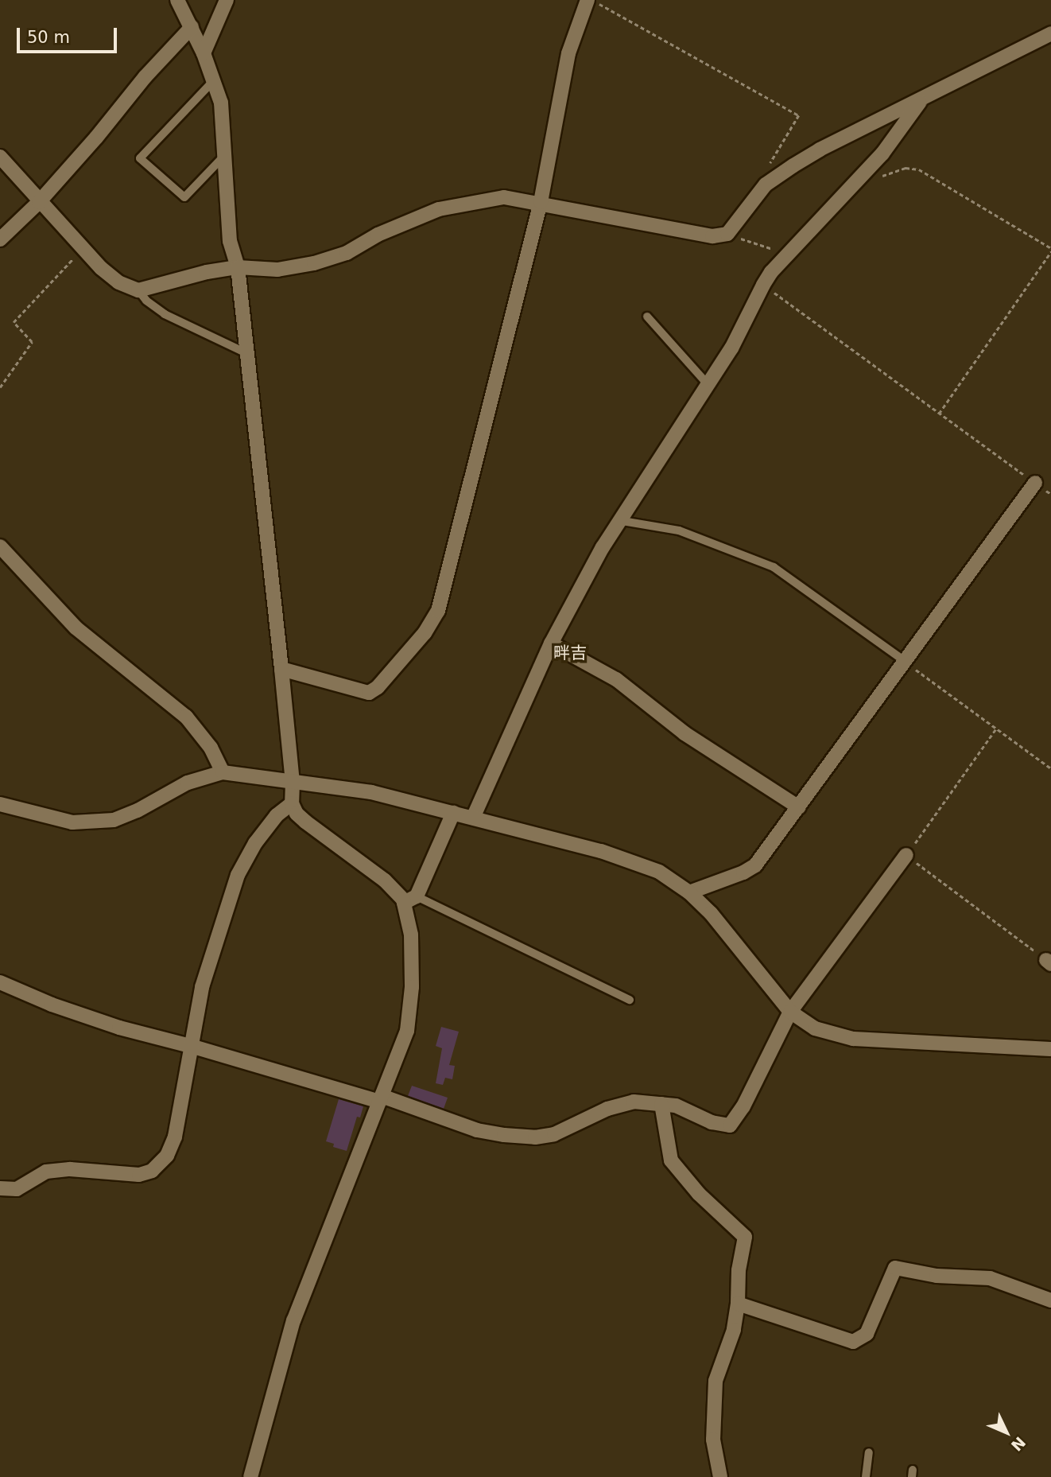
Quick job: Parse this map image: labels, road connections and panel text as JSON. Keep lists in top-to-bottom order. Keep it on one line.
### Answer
{"districts":["畔吉"],"scale_bar":"50 m","north":"bottom right"}
